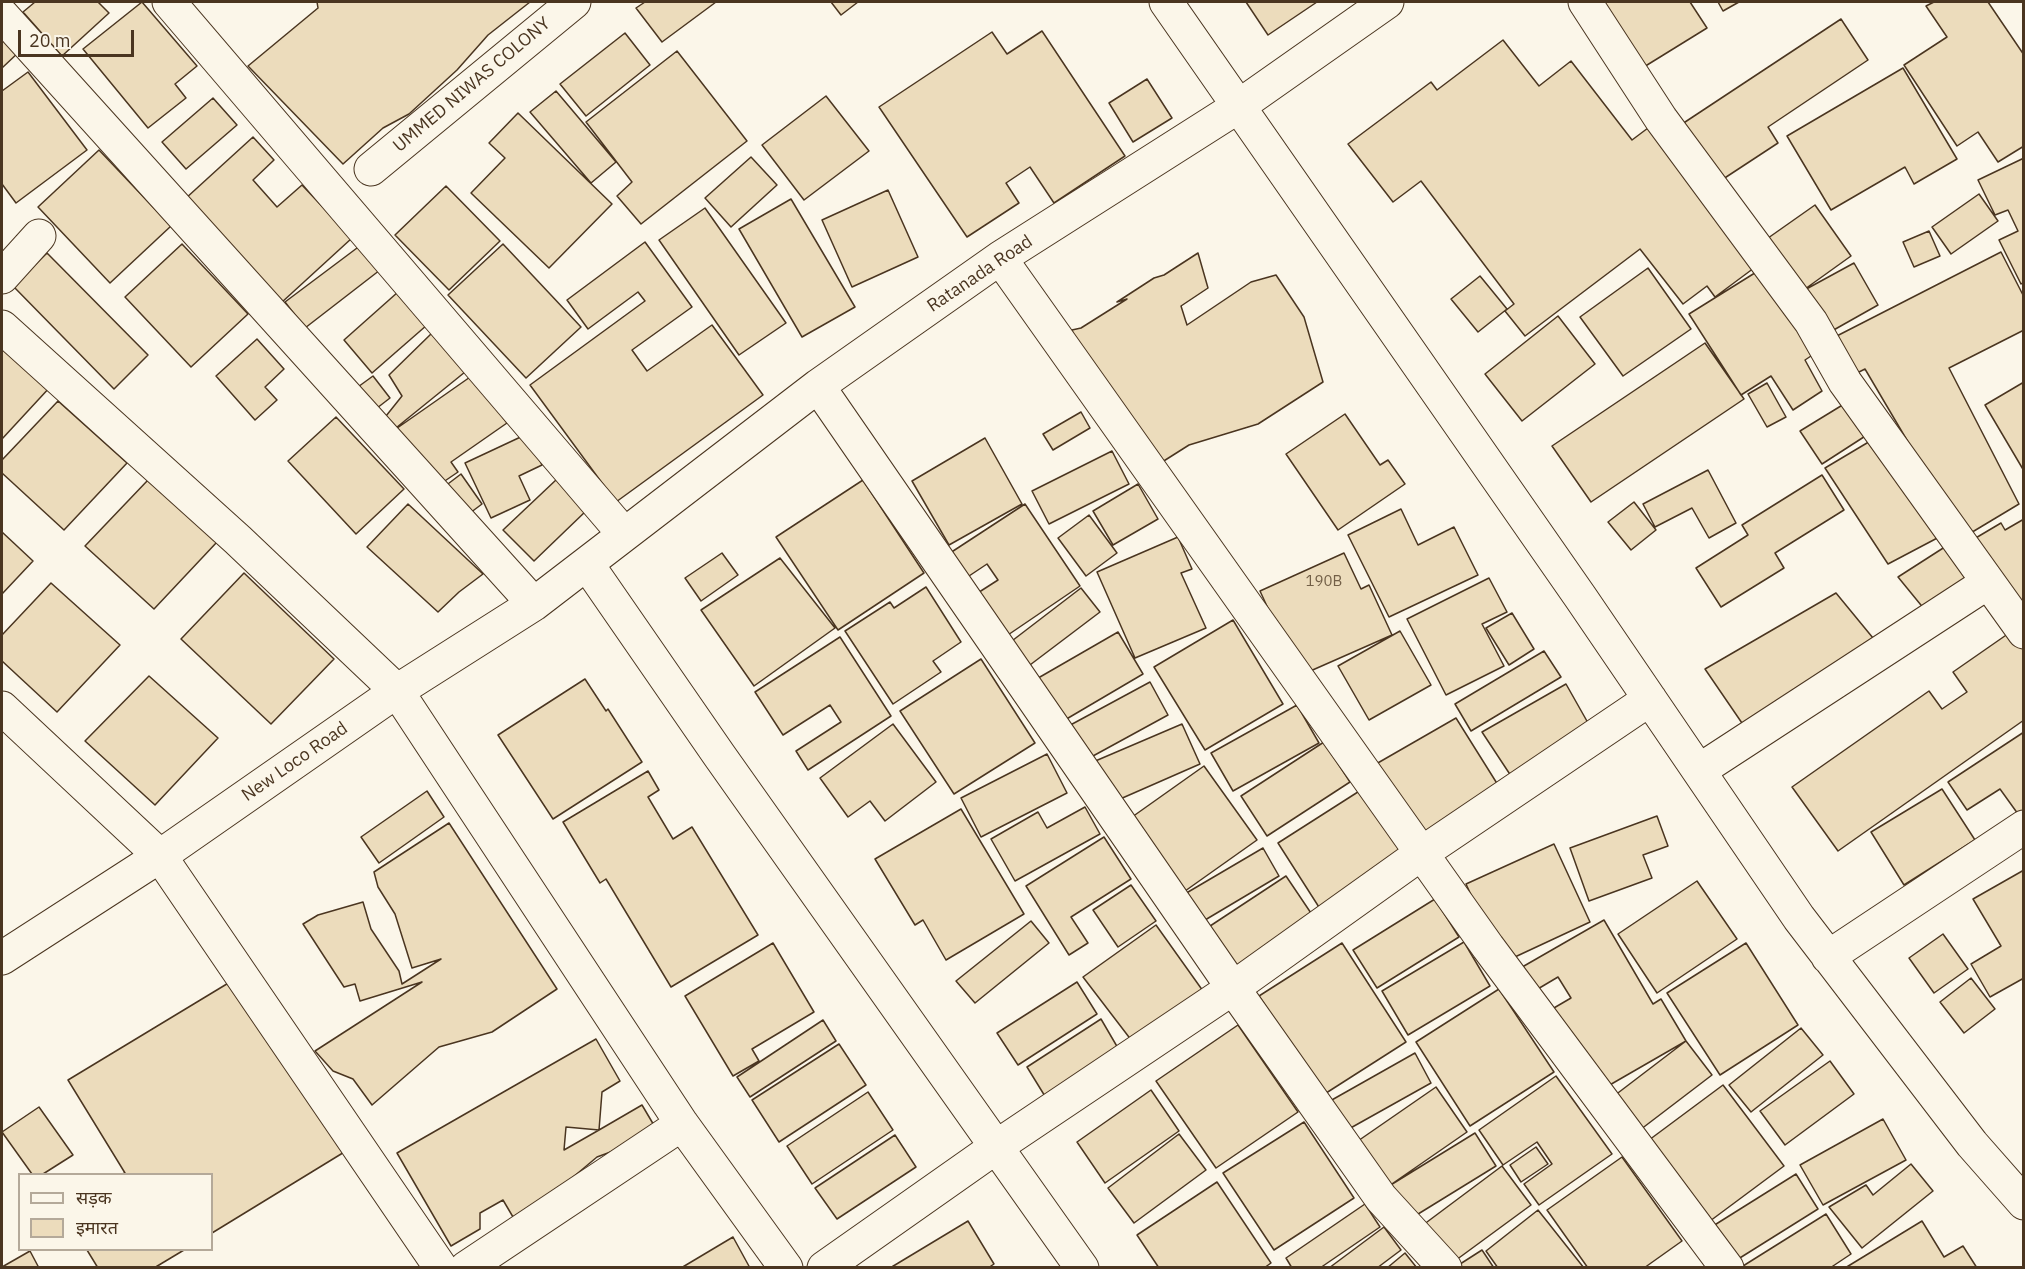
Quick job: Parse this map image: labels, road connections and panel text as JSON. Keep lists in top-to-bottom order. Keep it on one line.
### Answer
{"streets":{"street":["UMMED NIWAS COLONY","Ratanada Road","New Loco Road"]},"crossings":[["Ratanada Road","New Loco Road"]],"house_numbers":["190B"],"legend":["सड़क","इमारत"],"scale_bar":"20 m"}
